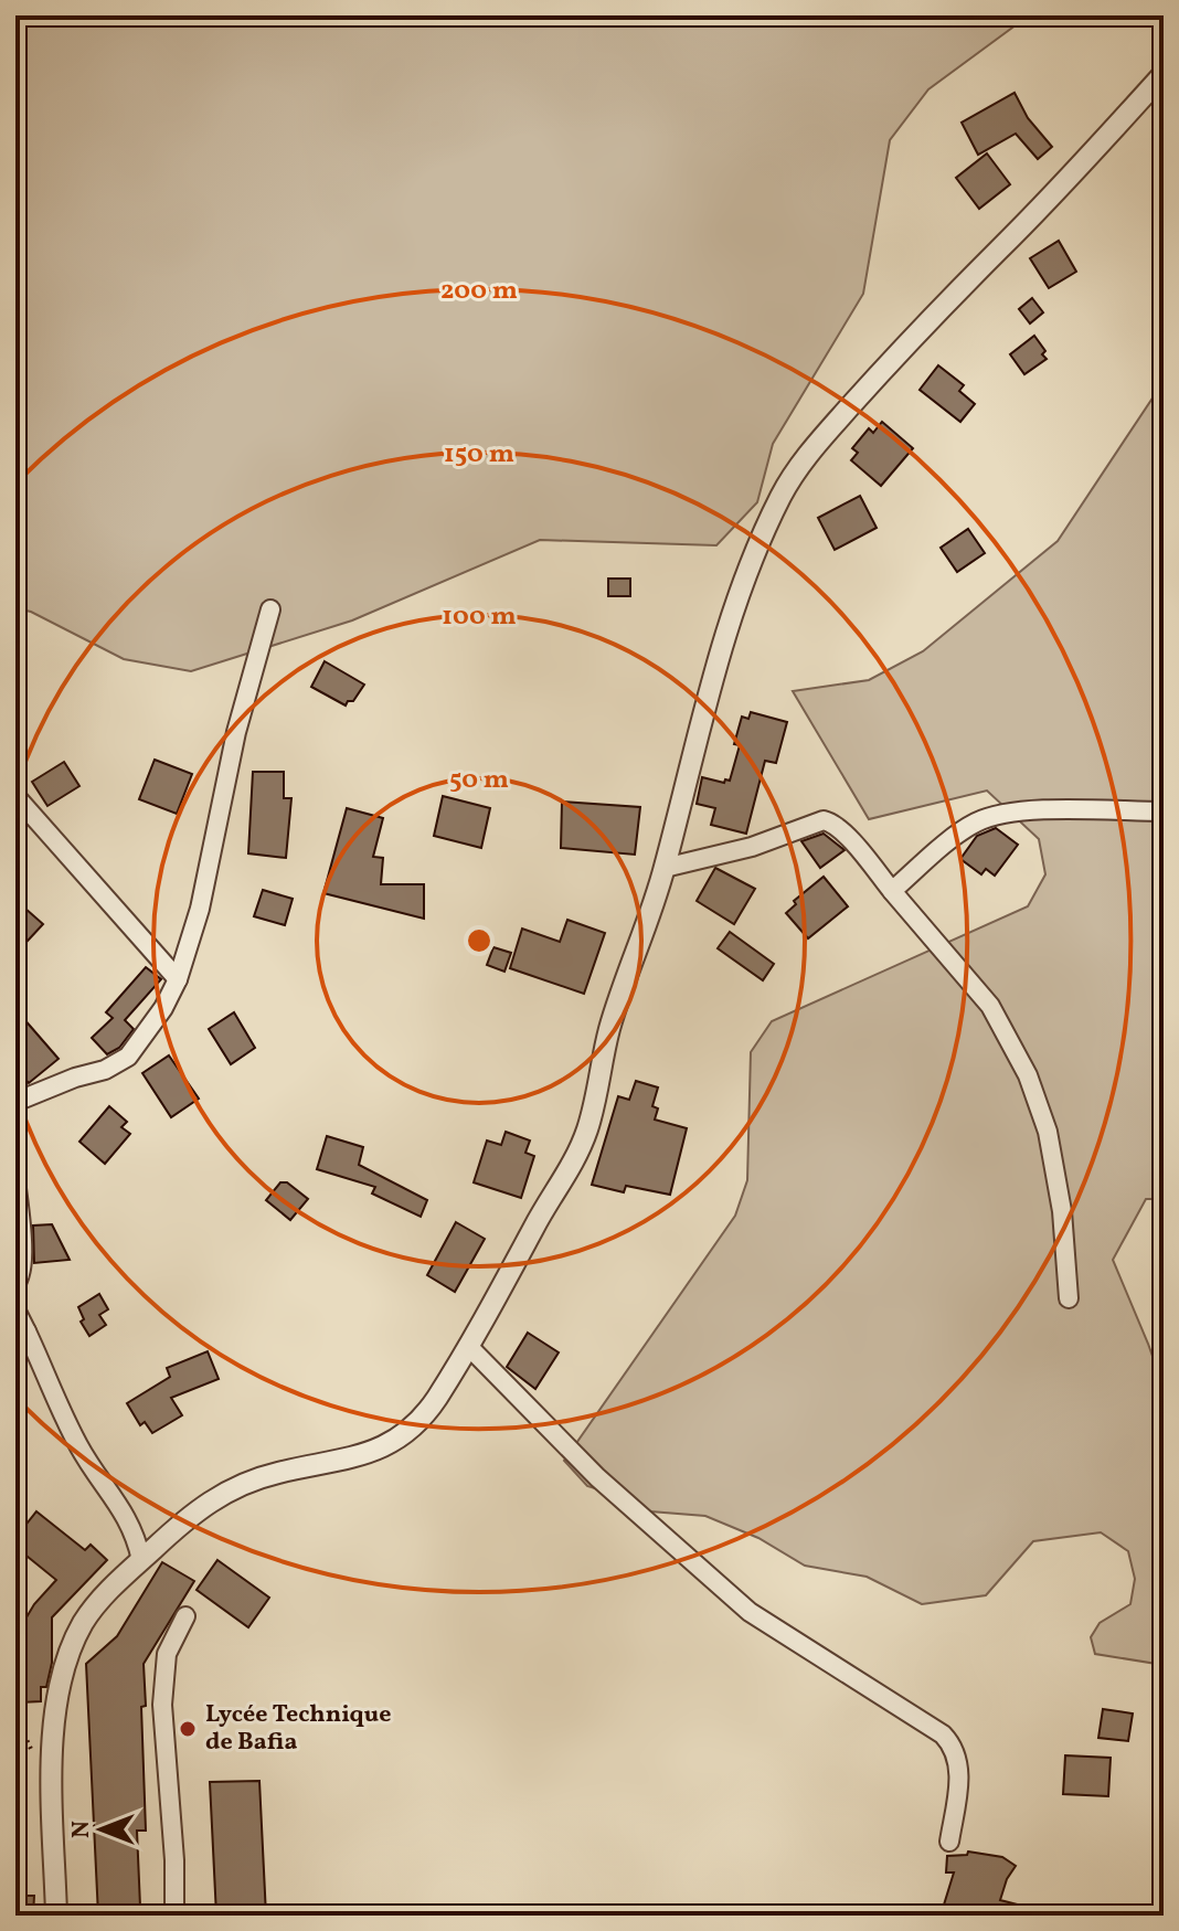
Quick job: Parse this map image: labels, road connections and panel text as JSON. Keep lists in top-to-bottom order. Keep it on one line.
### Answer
{"places":["Lycée Technique de Bafia"],"north":"left","rings":["200 m","150 m","100 m","50 m"]}
